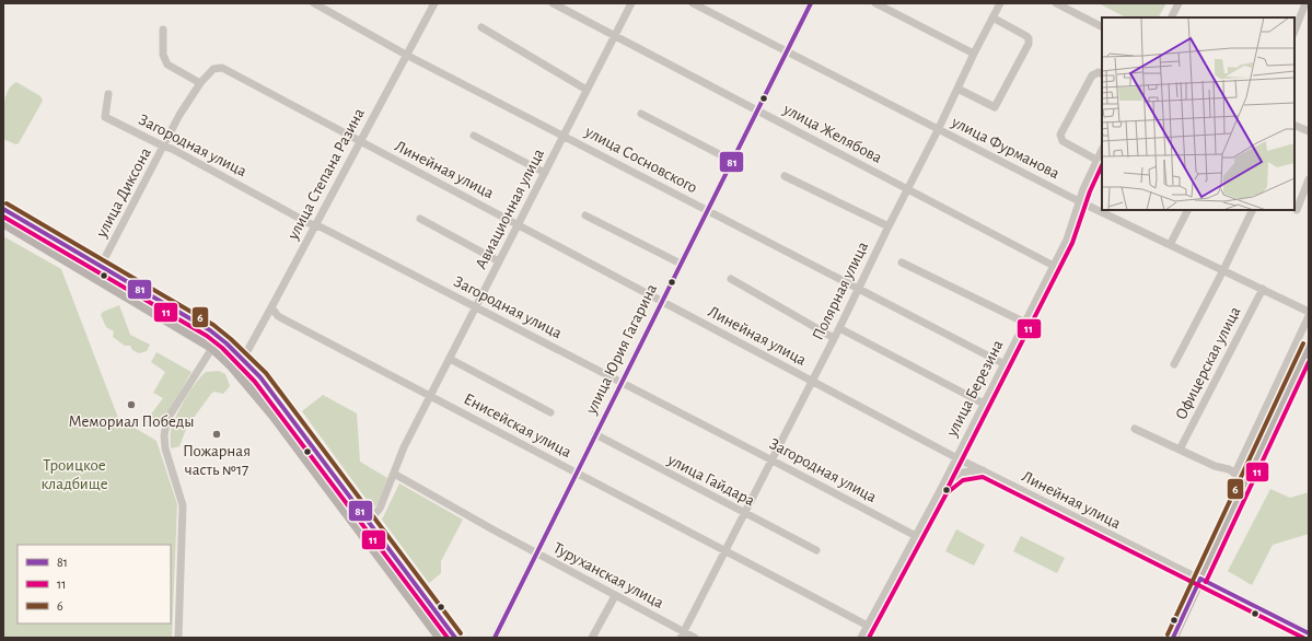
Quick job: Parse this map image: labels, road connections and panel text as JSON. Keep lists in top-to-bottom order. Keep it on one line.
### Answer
{"streets":{"street":["улица Желябова","Загородная улица","улица Фурманова","улица Сосновского","Линейная улица","улица Степана Разина","улица Диксона","Авиационная улица","Полярная улица","улица Юрия Гагарина","Офицерская улица","улица Березина","Енисейская улица","улица Гайдара","Туруханская улица"]},"crossings":[["улица Желябова","Авиационная улица"],["улица Желябова","Полярная улица"],["улица Желябова","улица Юрия Гагарина"],["улица Желябова","улица Березина"],["Загородная улица","улица Степана Разина"],["Загородная улица","улица Диксона"],["Загородная улица","Авиационная улица"],["Загородная улица","Полярная улица"],["Загородная улица","улица Юрия Гагарина"],["Загородная улица","улица Березина"],["улица Фурманова","Полярная улица"],["улица Фурманова","улица Юрия Гагарина"],["улица Фурманова","Офицерская улица"],["улица Фурманова","улица Березина"],["улица Сосновского","улица Степана Разина"],["улица Сосновского","Авиационная улица"],["улица Сосновского","Полярная улица"],["улица Сосновского","улица Юрия Гагарина"],["улица Сосновского","улица Березина"],["Линейная улица","улица Степана Разина"],["Линейная улица","улица Диксона"],["Линейная улица","Авиационная улица"],["Линейная улица","Полярная улица"],["Линейная улица","улица Юрия Гагарина"],["Линейная улица","улица Березина"],["улица Степана Разина","Енисейская улица"],["Авиационная улица","Енисейская улица"],["Авиационная улица","Туруханская улица"],["Полярная улица","Енисейская улица"],["Полярная улица","улица Гайдара"],["Полярная улица","Туруханская улица"],["улица Юрия Гагарина","Енисейская улица"],["улица Юрия Гагарина","улица Гайдара"],["улица Юрия Гагарина","Туруханская улица"],["улица Березина","Енисейская улица"]],"parks":["Троицкое кладбище"],"places":["Мемориал Победы","Пожарная часть №17"],"lines":["transit line 81","transit line 11","transit line 6"],"legend":["81","11","6"]}
